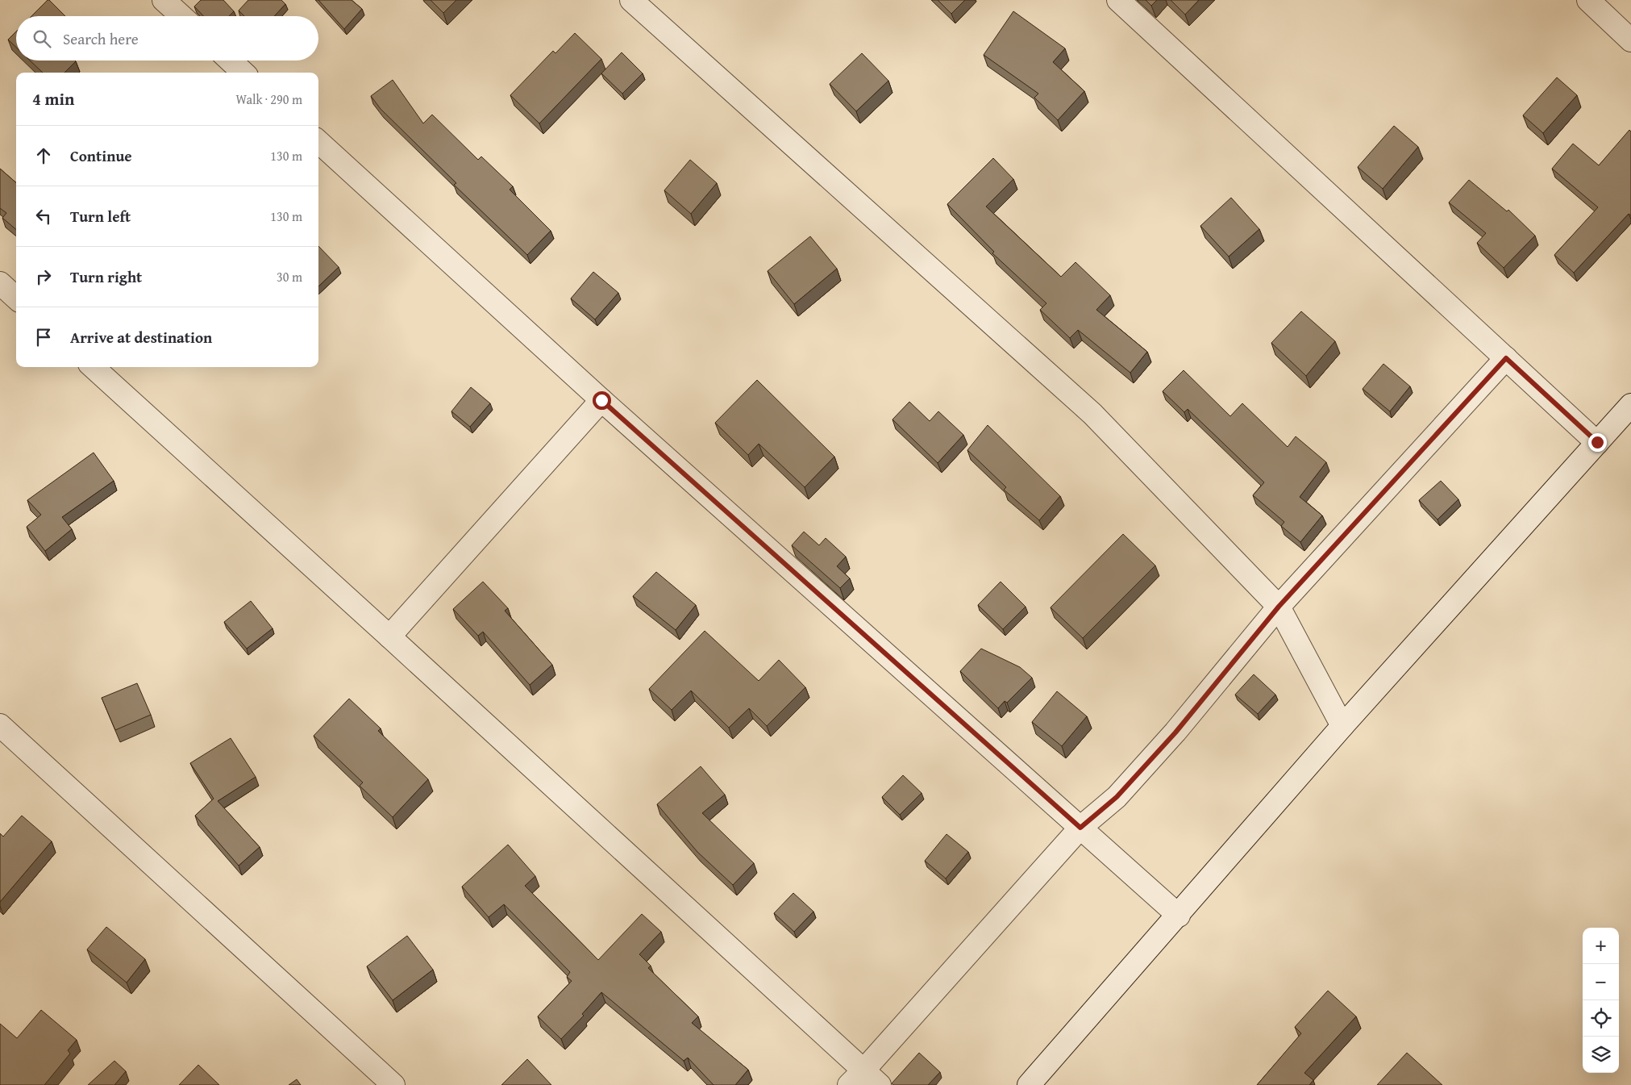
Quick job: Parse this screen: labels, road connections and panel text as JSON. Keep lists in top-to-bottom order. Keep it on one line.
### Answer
{"page":{"search":"Search here","heading":["4 min","Walk · 290 m"],"list":[["Continue","130 m"],["Turn left","130 m"],["Turn right","30 m"],"Arrive at destination"],"map_buttons":["+","−"]}}
